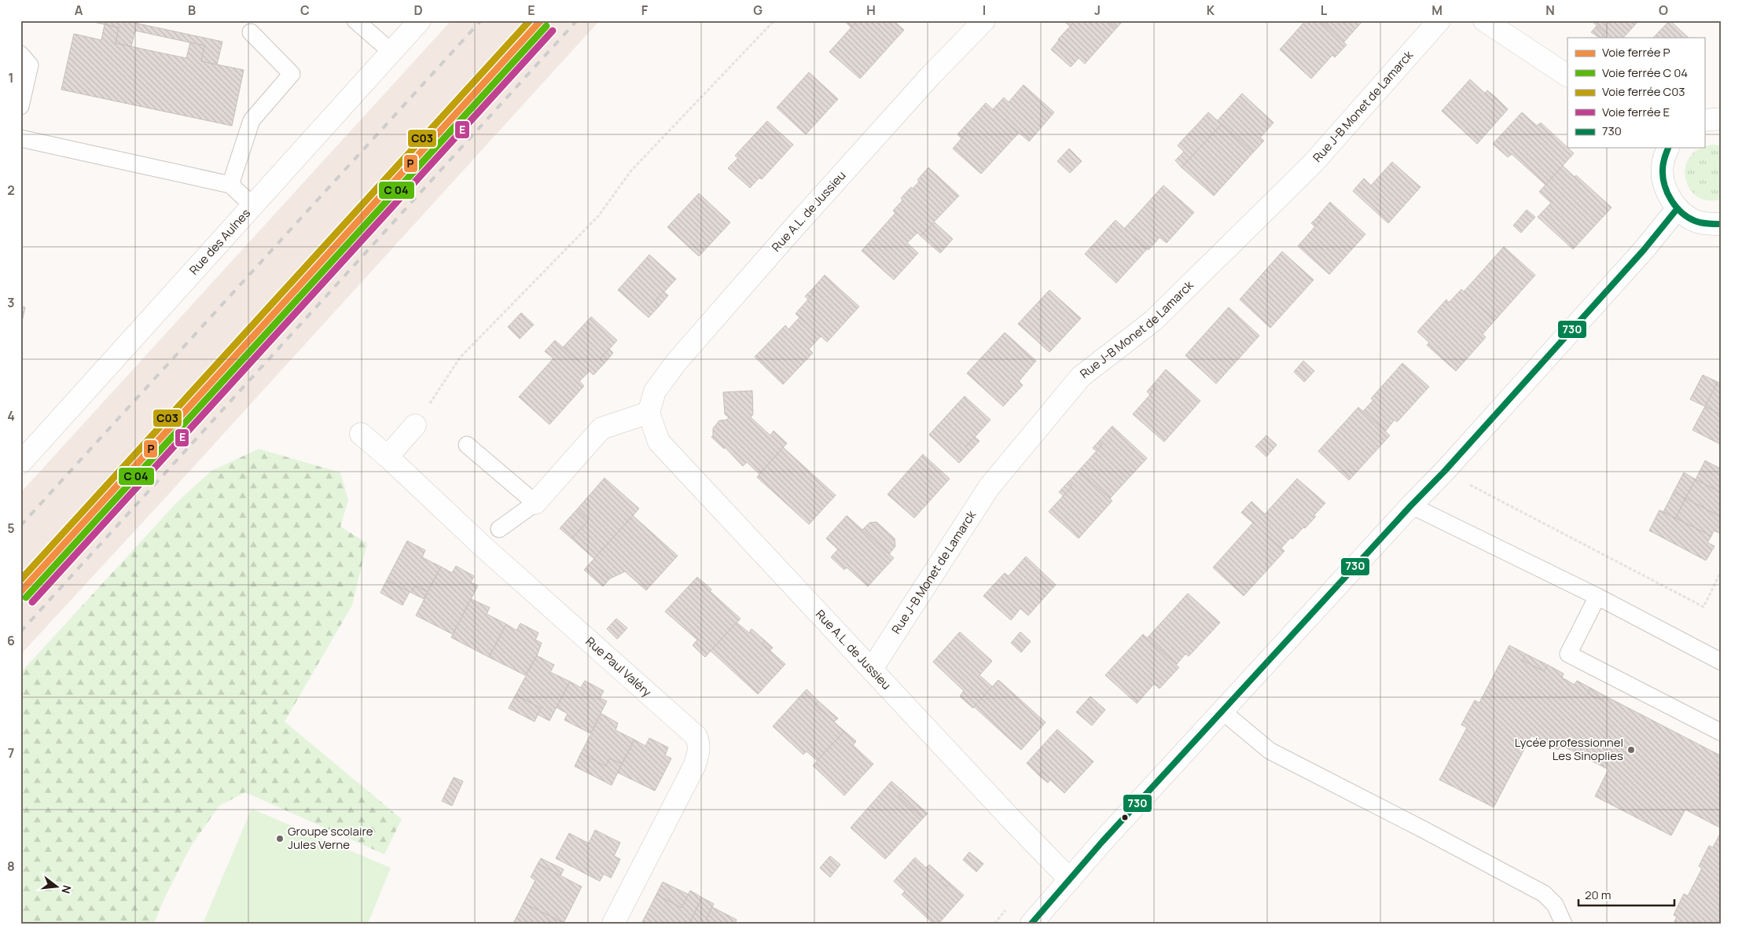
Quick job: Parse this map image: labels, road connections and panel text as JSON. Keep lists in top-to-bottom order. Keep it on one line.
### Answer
{"streets":{"street":["Rue J-B Monet de Lamarck","Rue A.L. de Jussieu","Rue des Aulnes","Rue Paul Valéry"]},"crossings":[["Rue J-B Monet de Lamarck","Rue A.L. de Jussieu"]],"places":["Lycée professionnel Les Sinoplies","Groupe scolaire Jules Verne"],"lines":["rail line P","rail line C03","rail line E","transit line 730"],"legend":["Voie ferrée P","Voie ferrée C 04","Voie ferrée C03","Voie ferrée E","730"],"scale_bar":"20 m","north":"right","grid":{"columns":["A","B","C","D","E","F","G","H","I","J","K","L","M","N","O"],"rows":["1","2","3","4","5","6","7","8"]}}
